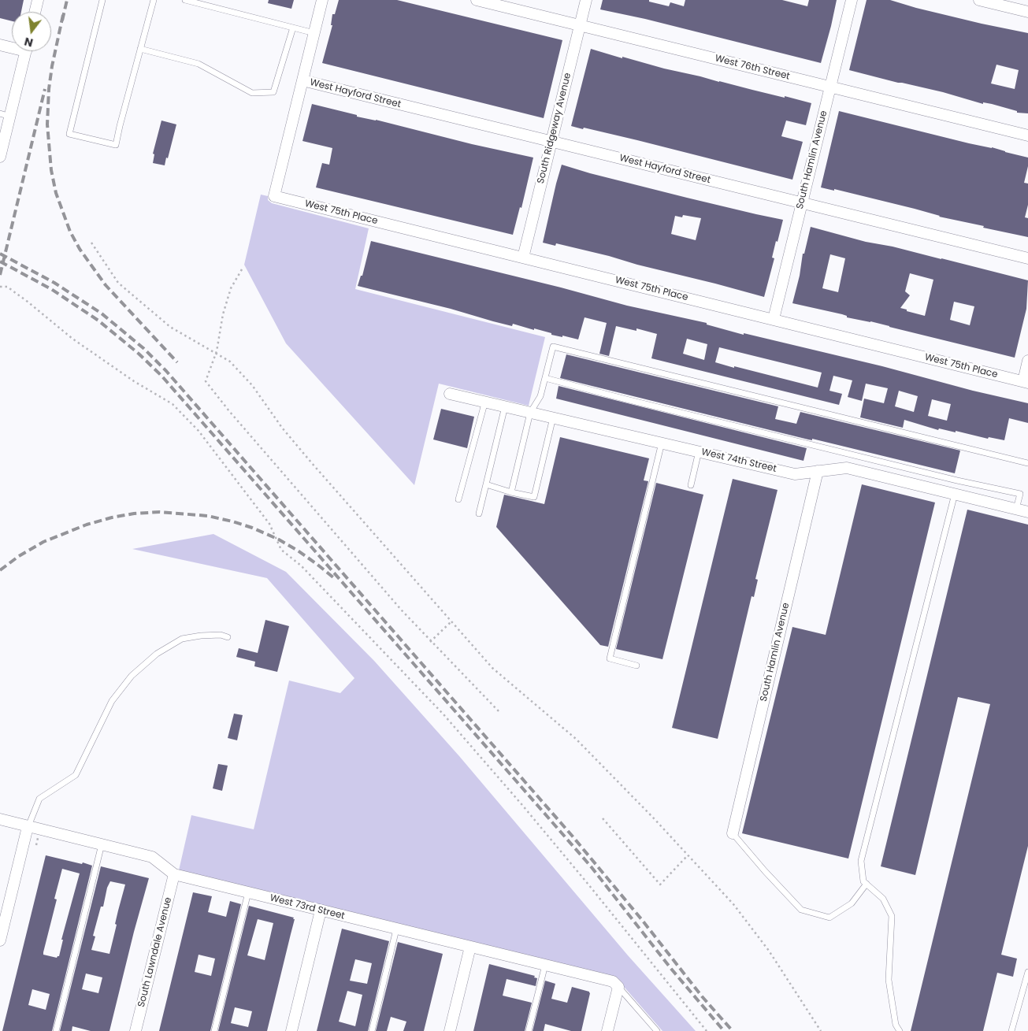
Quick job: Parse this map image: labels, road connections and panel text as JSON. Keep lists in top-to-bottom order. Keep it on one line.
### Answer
{"streets":{"street":["West 76th Street","West Hayford Street","South Ridgeway Avenue","South Hamlin Avenue","West 75th Place","West 74th Street","West 73rd Street","South Lawndale Avenue"]},"crossings":[["West 76th Street","South Ridgeway Avenue"],["West 76th Street","South Hamlin Avenue"],["West Hayford Street","South Ridgeway Avenue"],["West Hayford Street","South Hamlin Avenue"],["West Hayford Street","West 75th Place"],["South Ridgeway Avenue","West 75th Place"],["South Hamlin Avenue","West 75th Place"],["South Hamlin Avenue","West 74th Street"],["West 73rd Street","South Lawndale Avenue"]],"north":"bottom"}
